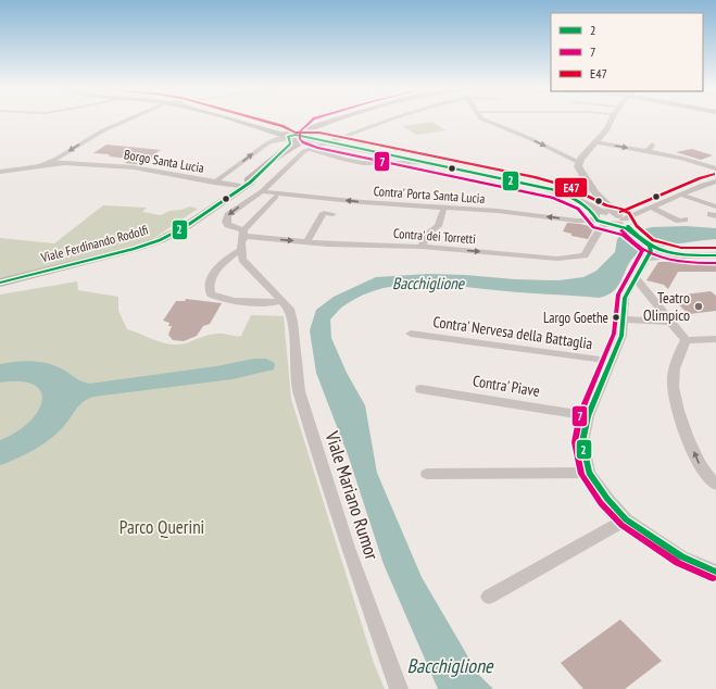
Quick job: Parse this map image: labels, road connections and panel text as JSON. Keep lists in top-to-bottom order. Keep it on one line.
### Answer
{"streets":{"main road":["Viale Ferdinando Rodolfi"],"street":["Borgo Santa Lucia","Contra' Porta Santa Lucia","Contra' dei Torretti","Contra' Nervesa della Battaglia","Contra' Piave","Viale Mariano Rumor"]},"crossings":[["Contra' Porta Santa Lucia","Contra' dei Torretti"]],"water":["Bacchiglione"],"parks":["Parco Querini"],"places":["Teatro Olimpico","Largo Goethe"],"lines":["transit line 7","transit line E47","transit line 2"],"legend":["2","7","E47"]}
